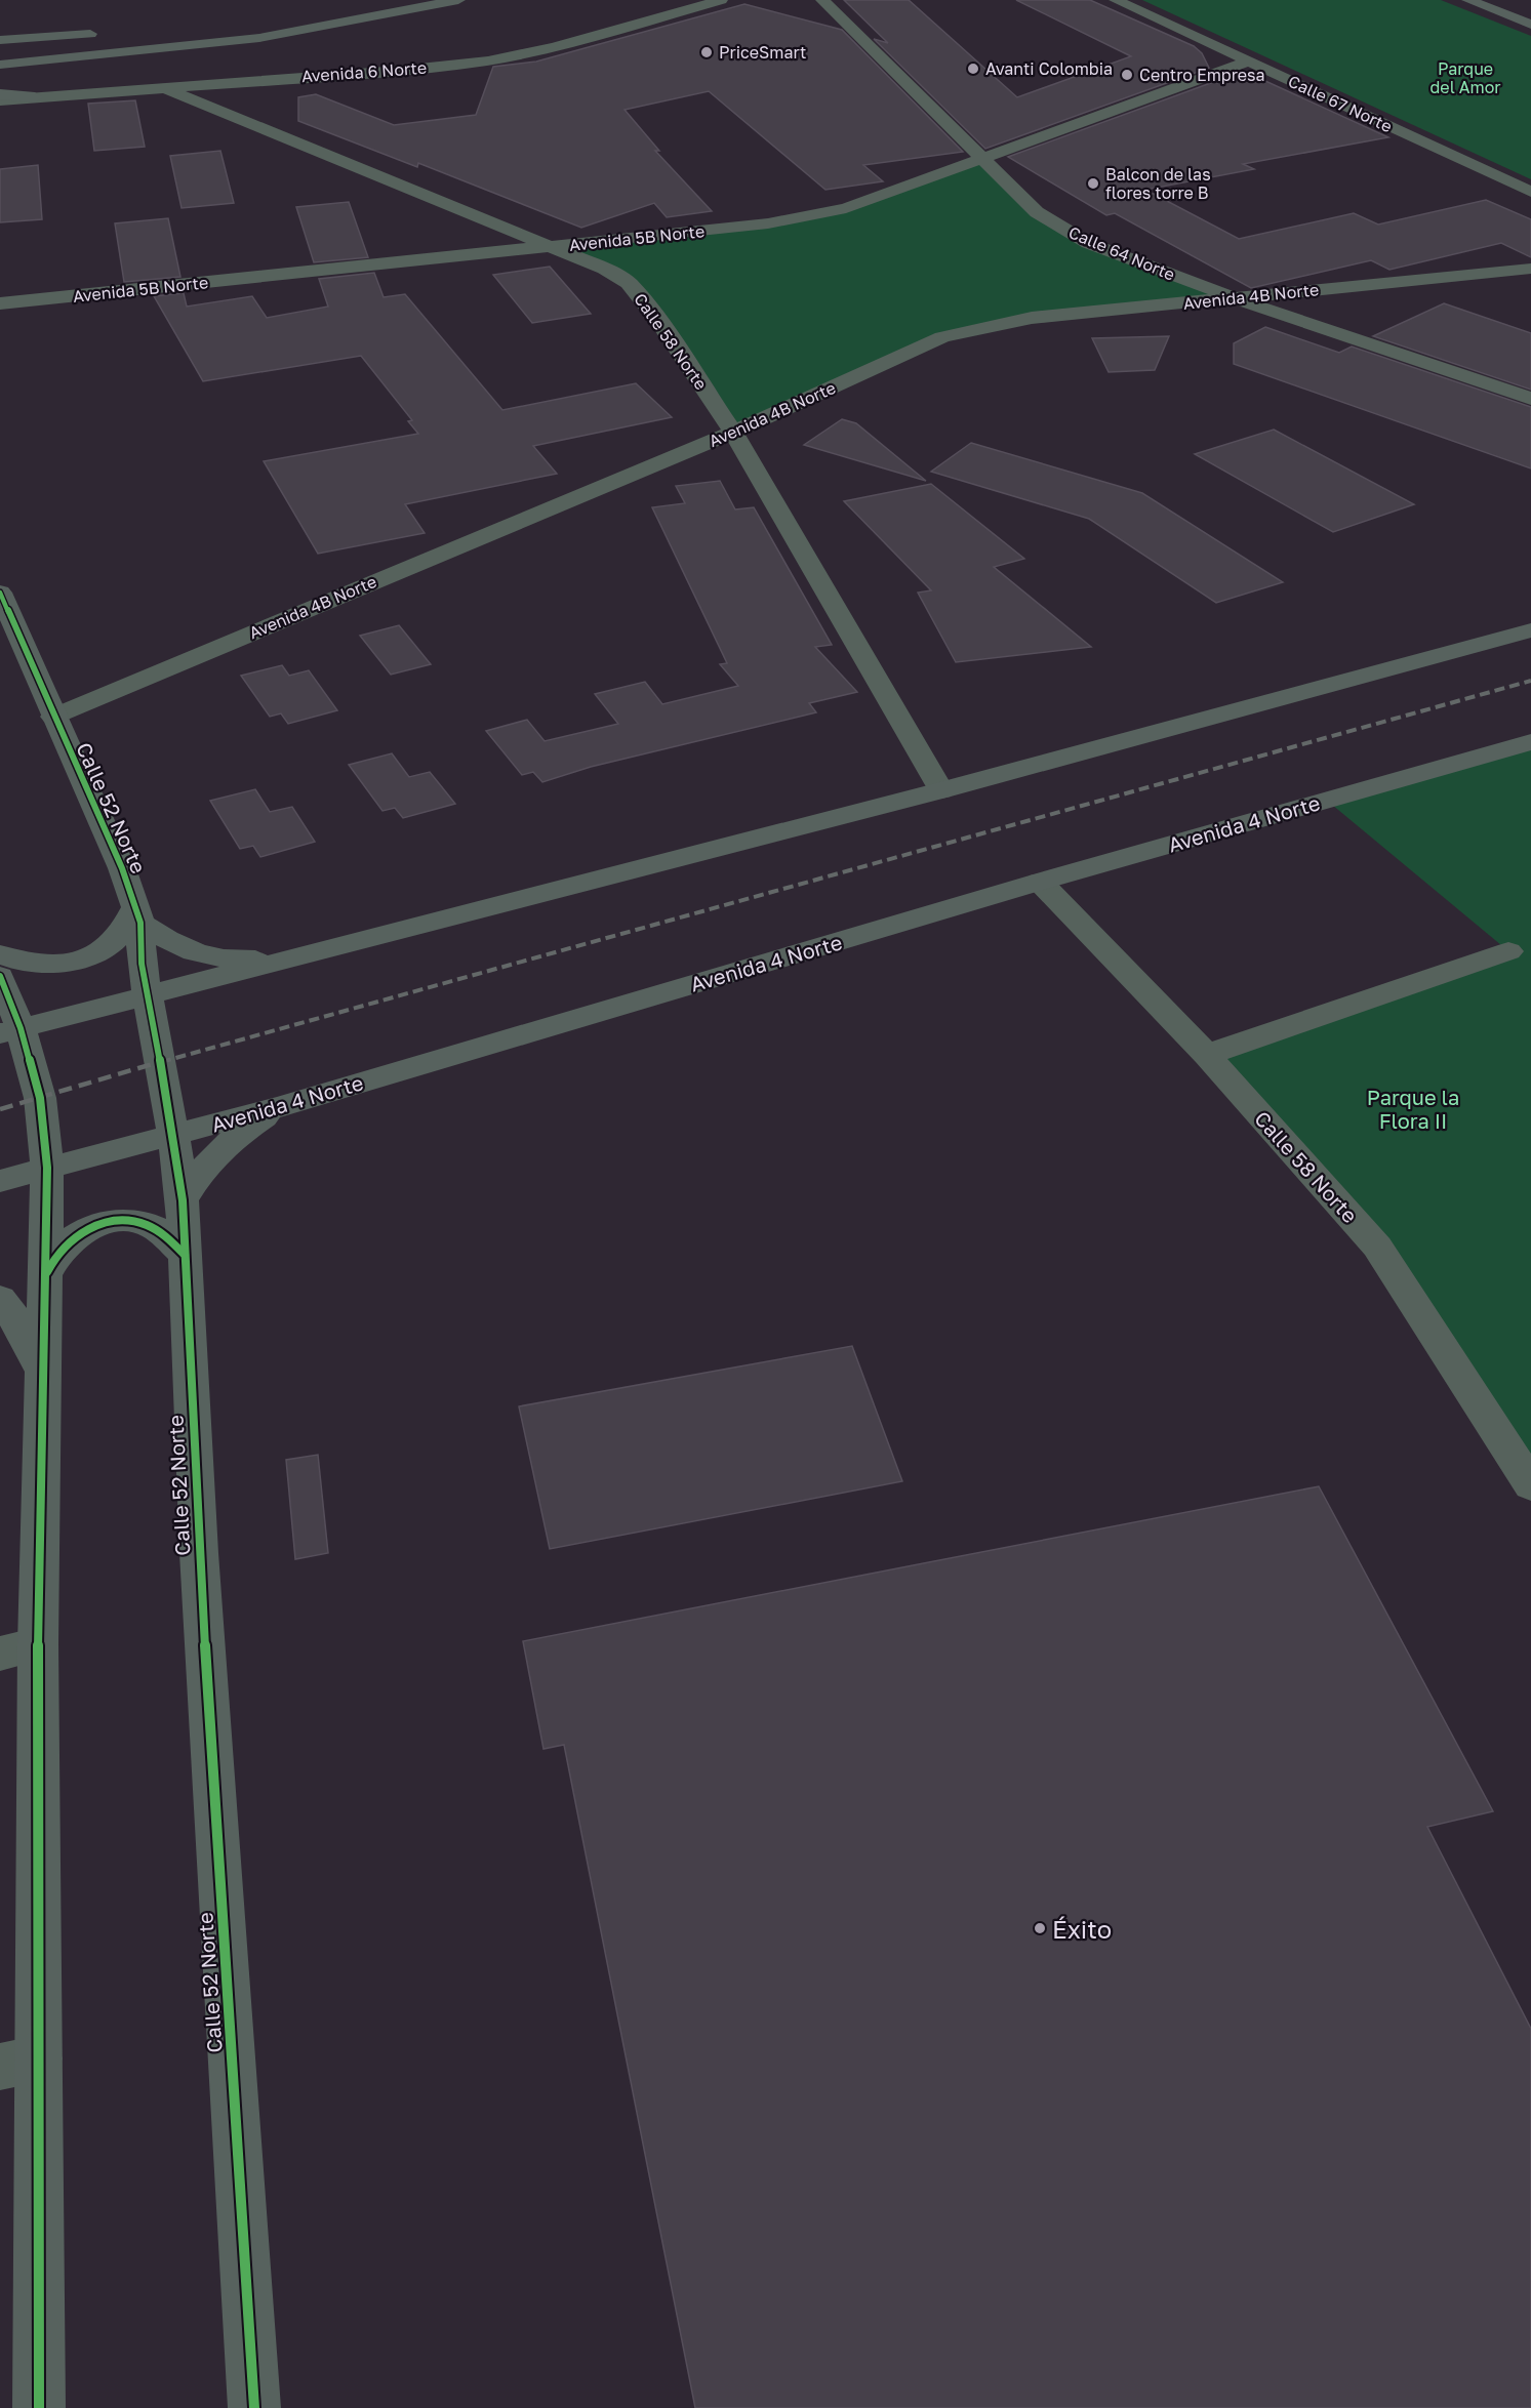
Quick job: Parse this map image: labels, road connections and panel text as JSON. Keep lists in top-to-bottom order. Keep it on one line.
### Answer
{"streets":{"main road":["Calle 52 Norte","Avenida 4 Norte"],"street":["Avenida 6 Norte","Calle 67 Norte","Avenida 5B Norte","Calle 64 Norte","Avenida 4B Norte","Calle 58 Norte"]},"crossings":[["Avenida 6 Norte","Calle 58 Norte"],["Calle 67 Norte","Avenida 5B Norte"],["Avenida 5B Norte","Calle 64 Norte"],["Avenida 5B Norte","Calle 58 Norte"],["Calle 64 Norte","Avenida 4B Norte"],["Avenida 4B Norte","Calle 58 Norte"],["Avenida 4B Norte","Calle 52 Norte"],["Calle 58 Norte","Avenida 4 Norte"],["Calle 52 Norte","Avenida 4 Norte"]],"parks":["Parque del Amor","Parque la Flora II"],"places":["PriceSmart","Avanti Colombia","Centro Empresa","Balcon de las flores torre B","Éxito"]}
